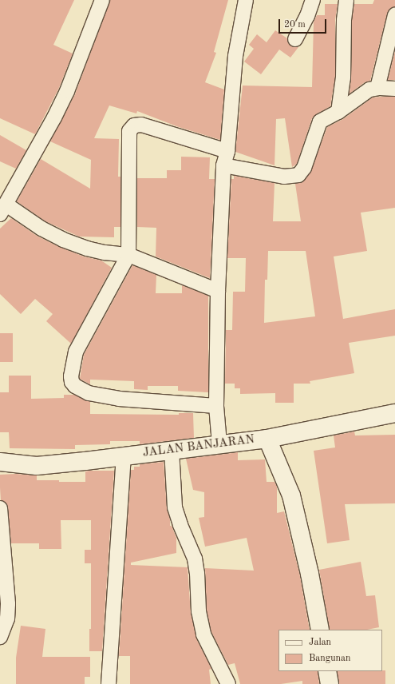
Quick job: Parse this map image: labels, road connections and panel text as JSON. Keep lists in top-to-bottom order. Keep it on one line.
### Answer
{"streets":{"street":["JALAN BANJARAN"]},"legend":["Jalan","Bangunan"],"scale_bar":"20 m"}
